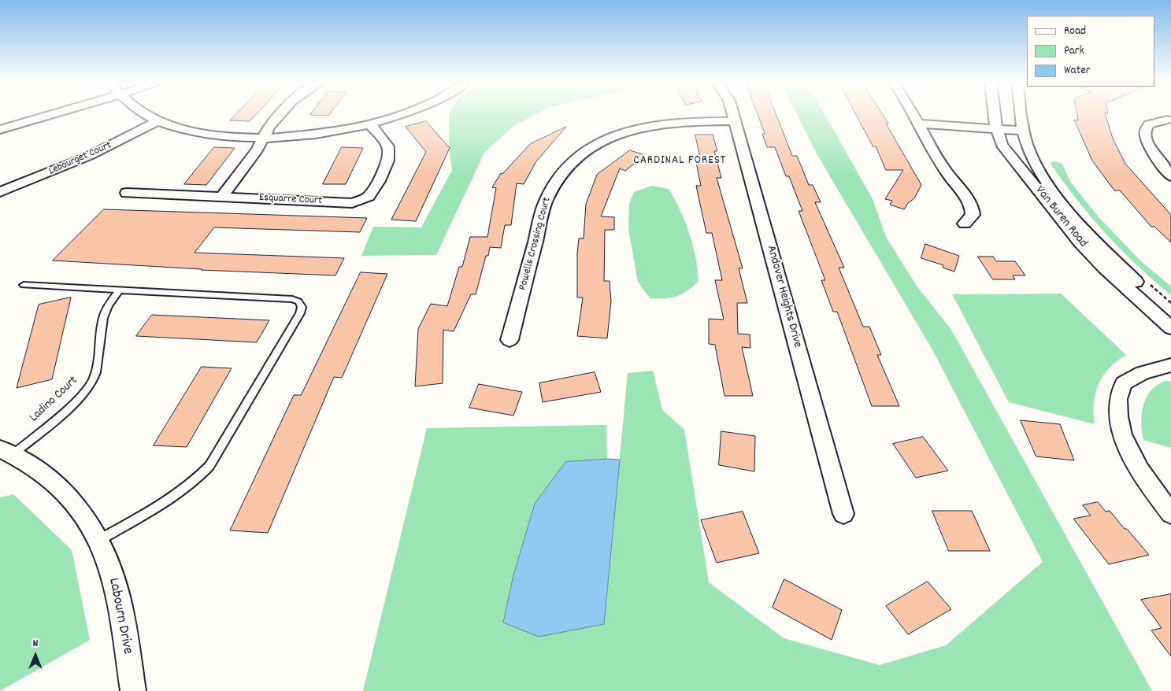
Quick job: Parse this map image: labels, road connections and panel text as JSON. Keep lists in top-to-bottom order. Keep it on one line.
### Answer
{"streets":{"street":["Lebourget Court","Esquarre Court","Van Buren Road","Powells Crossing Court","Andover Heights Drive","Labourn Drive"],"lane":["Ladino Court"]},"crossings":[["Powells Crossing Court","Andover Heights Drive"],["Ladino Court","Labourn Drive"]],"districts":["CARDINAL FOREST"],"legend":["Road","Park","Water"],"north":"top"}
